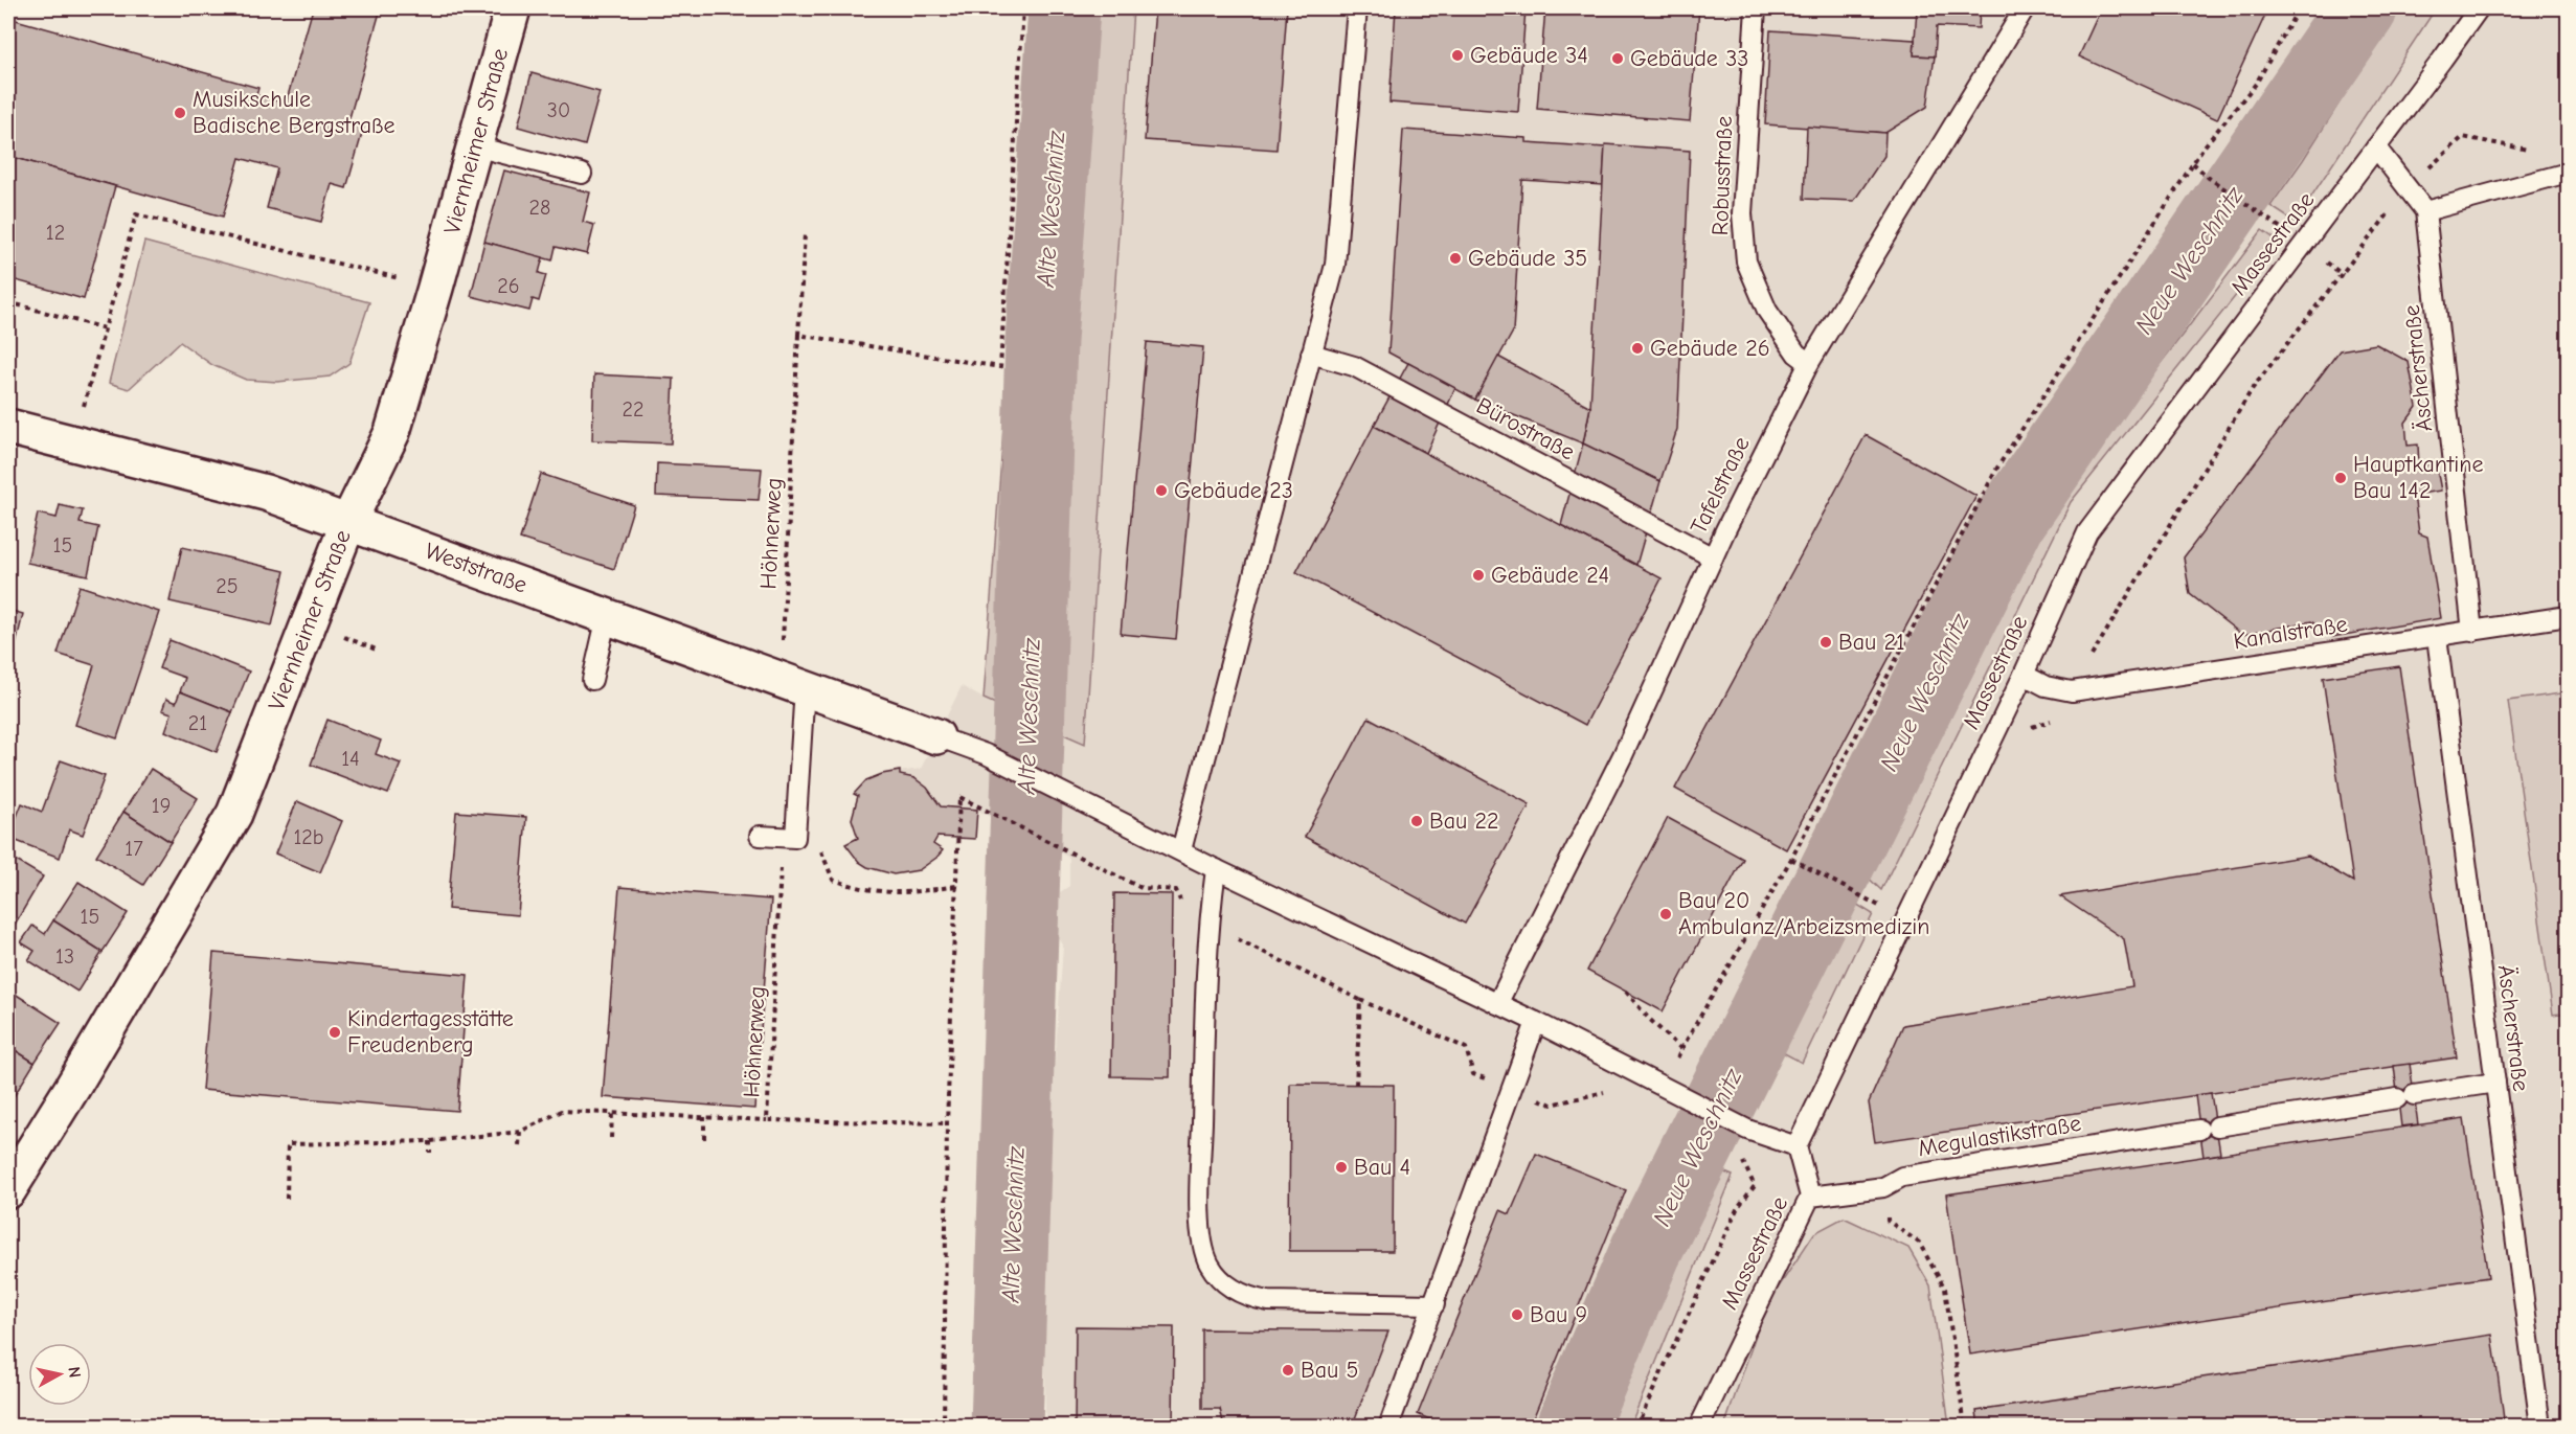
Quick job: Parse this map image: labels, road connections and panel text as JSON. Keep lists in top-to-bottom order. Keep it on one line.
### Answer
{"streets":{"street":["Viernheimer Straße","Weststraße"],"lane":["Robusstraße","Massestraße","Äscherstraße","Bürostraße","Tafelstraße","Kanalstraße","Megulastikstraße"],"path":["Höhnerweg"]},"crossings":[["Viernheimer Straße","Weststraße"],["Robusstraße","Tafelstraße"],["Massestraße","Kanalstraße"],["Massestraße","Megulastikstraße"],["Äscherstraße","Kanalstraße"],["Äscherstraße","Megulastikstraße"],["Bürostraße","Tafelstraße"],["Höhnerweg","Weststraße"]],"water":["Alte Weschnitz","Neue Weschnitz"],"places":["Gebäude 34","Gebäude 33","Musikschule Badische Bergstraße","Gebäude 35","Gebäude 26","Hauptkantine Bau 142","Gebäude 23","Gebäude 24","Bau 21","Bau 22","Bau 20 Ambulanz/Arbeizsmedizin","Kindertagesstätte Freudenberg","Bau 4","Bau 9","Bau 5"],"house_numbers":["30","28","12","26","22","15","25","21","14","19","12b","17","15","13"],"north":"right"}
